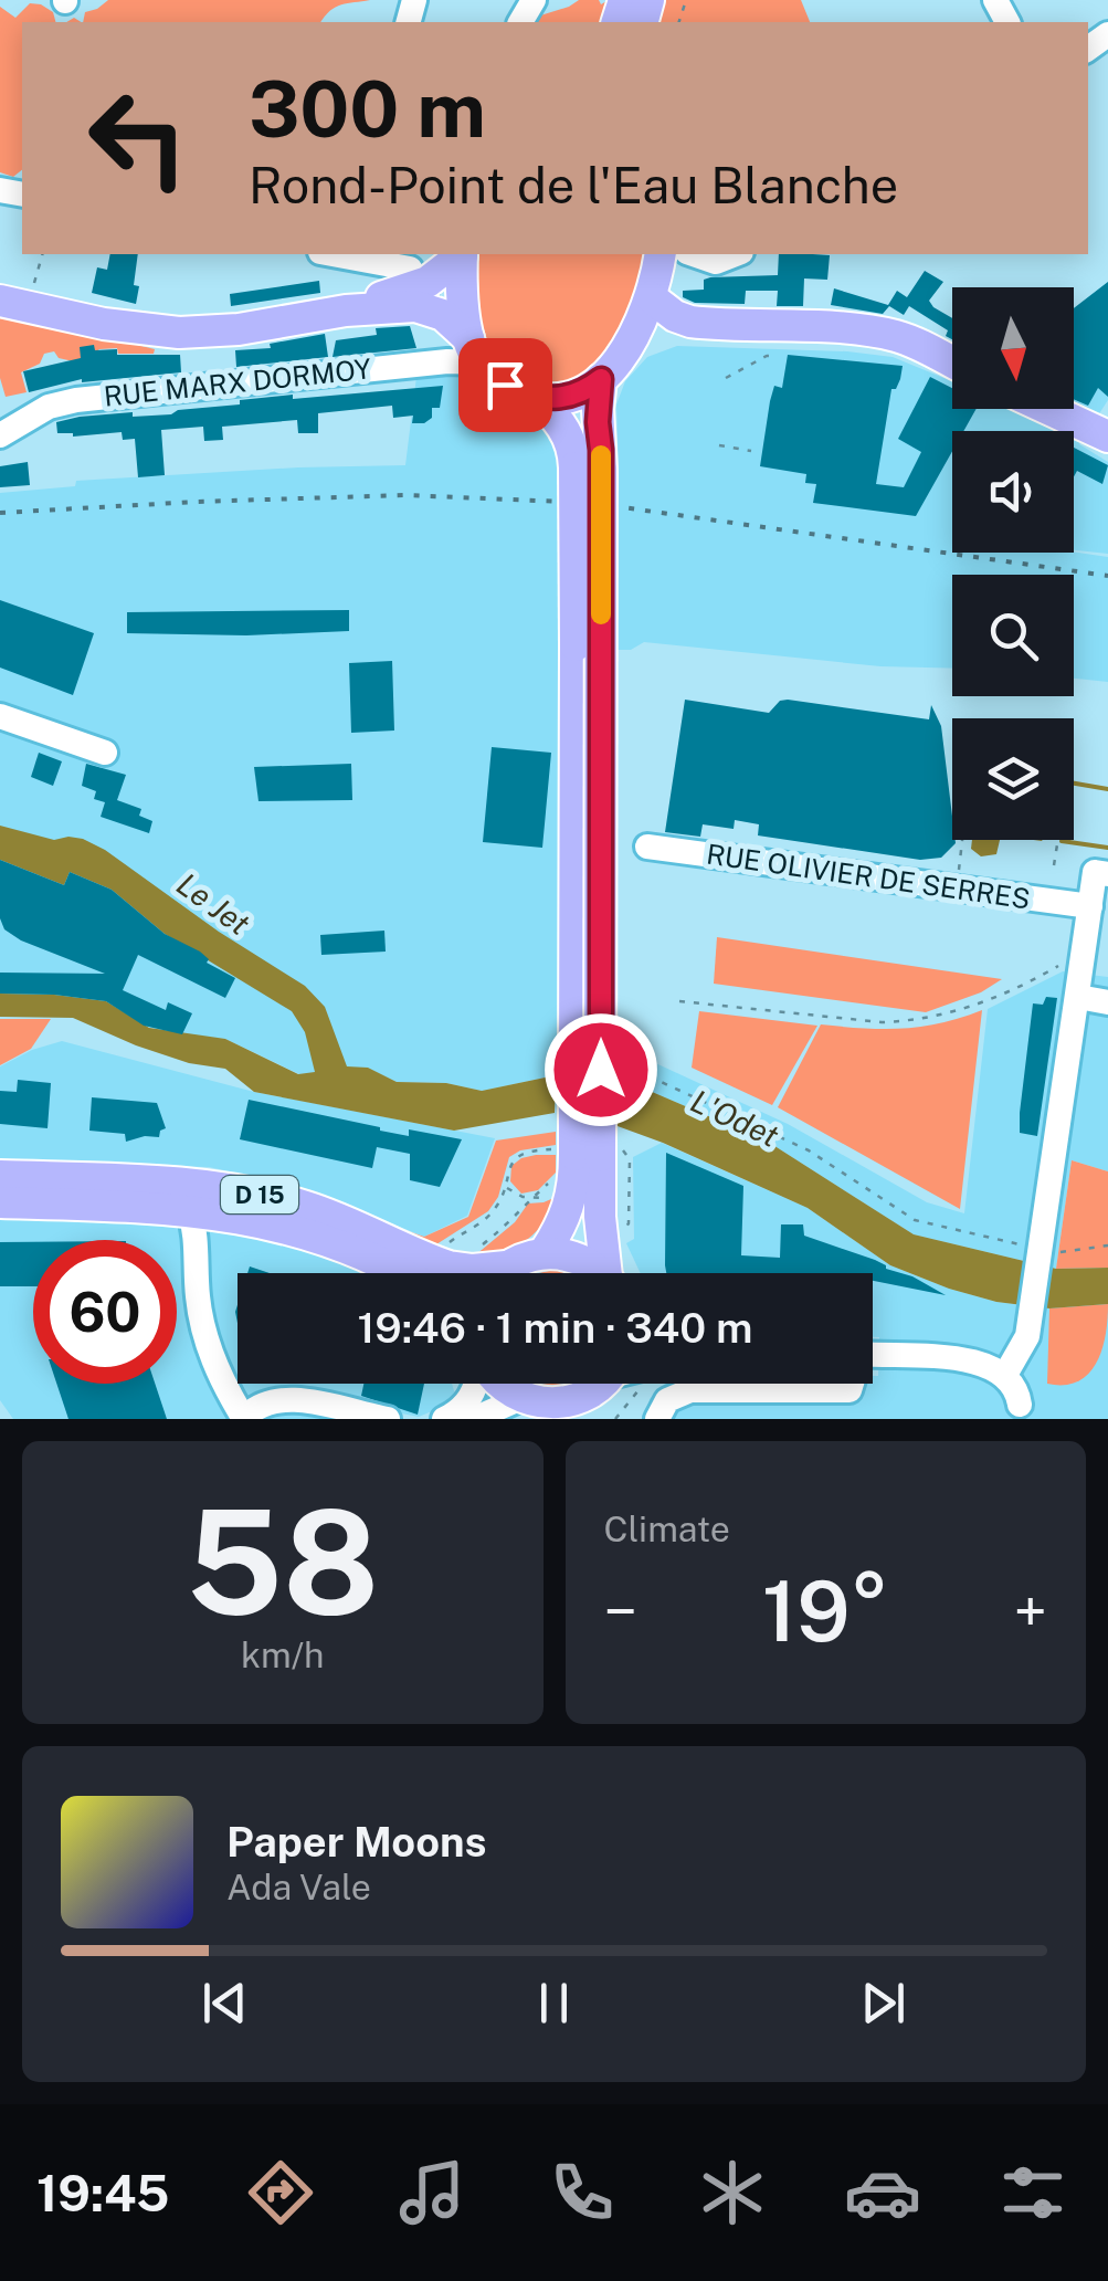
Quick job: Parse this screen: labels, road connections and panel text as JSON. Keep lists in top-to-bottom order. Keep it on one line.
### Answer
{"streets":{"main road":["D 15"],"street":["RUE MARX DORMOY","RUE OLIVIER DE SERRES"]},"water":["Le Jet","L'Odet"],"north":"bottom","page":{"turn":["300 m","Rond-Point de l'Eau Blanche"],"limit":"60","trip":"19:46 · 1 min · 340 m","tile":[["58","km/h"],"Climate"],"heat":["−","19°","+"],"song":["Paper Moons","Ada Vale"],"tabs":"19:45"}}
